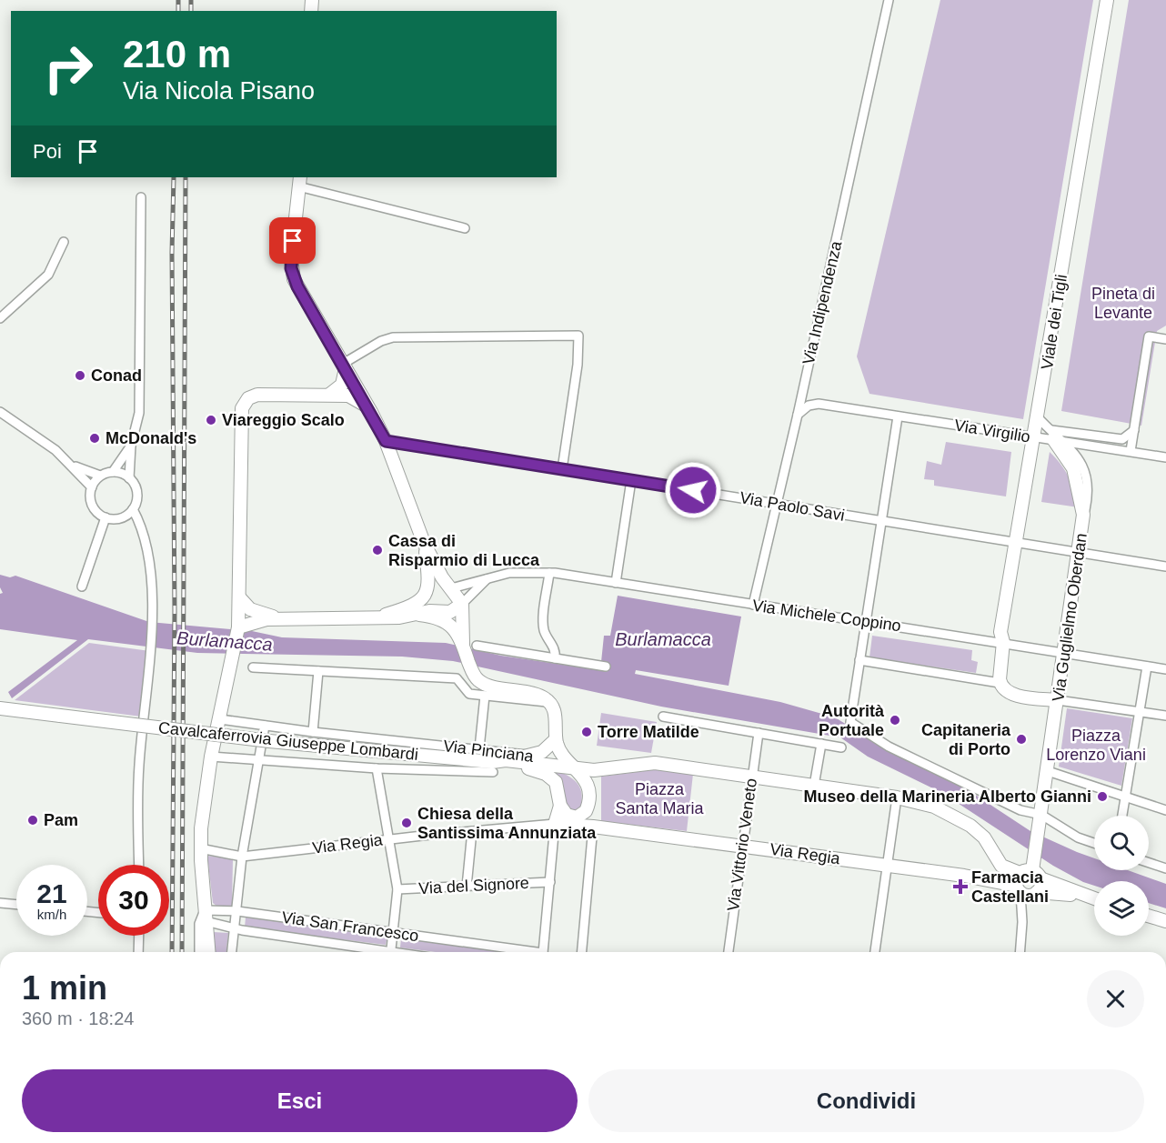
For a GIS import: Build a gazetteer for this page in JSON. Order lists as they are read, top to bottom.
{
  "streets": {
    "street": [
      "Via Indipendenza",
      "Viale dei Tigli",
      "Via Virgilio",
      "Via Paolo Savi",
      "Via Michele Coppino",
      "Via Guglielmo Oberdan",
      "Cavalcaferrovia Giuseppe Lombardi",
      "Via Pinciana",
      "Via Regia",
      "Via Vittorio Veneto",
      "Via del Signore",
      "Via San Francesco"
    ]
  },
  "crossings": [
    ["Via Indipendenza", "Via Paolo Savi"],
    ["Via Indipendenza", "Via Michele Coppino"],
    ["Viale dei Tigli", "Via Virgilio"],
    ["Viale dei Tigli", "Via Paolo Savi"],
    ["Viale dei Tigli", "Via Michele Coppino"],
    ["Via Virgilio", "Via Guglielmo Oberdan"],
    ["Via Paolo Savi", "Via Guglielmo Oberdan"],
    ["Via Michele Coppino", "Via Guglielmo Oberdan"],
    ["Via Guglielmo Oberdan", "Cavalcaferrovia Giuseppe Lombardi"],
    ["Via Guglielmo Oberdan", "Via Regia"],
    ["Cavalcaferrovia Giuseppe Lombardi", "Via Pinciana"],
    ["Cavalcaferrovia Giuseppe Lombardi", "Via Regia"],
    ["Cavalcaferrovia Giuseppe Lombardi", "Via Vittorio Veneto"],
    ["Via Regia", "Via Vittorio Veneto"]
  ],
  "water": ["Burlamacca"],
  "parks": ["Pineta di Levante", "Piazza Lorenzo Viani", "Piazza Santa Maria"],
  "places": {
    "other": [
      "Conad",
      "Viareggio Scalo",
      "McDonald's",
      "Cassa di Risparmio di Lucca",
      "Autorità Portuale",
      "Torre Matilde",
      "Capitaneria di Porto",
      "Museo della Marineria Alberto Gianni",
      "Pam",
      "Chiesa della Santissima Annunziata"
    ],
    "health": ["Farmacia Castellani"]
  },
  "page": {
    "turn": ["210 m", "Via Nicola Pisano"],
    "then": "Poi",
    "speed": "21 km/h",
    "limit": "30",
    "heading": ["1 min", "360 m · 18:24"],
    "buttons": ["Esci", "Condividi"]
  }
}
